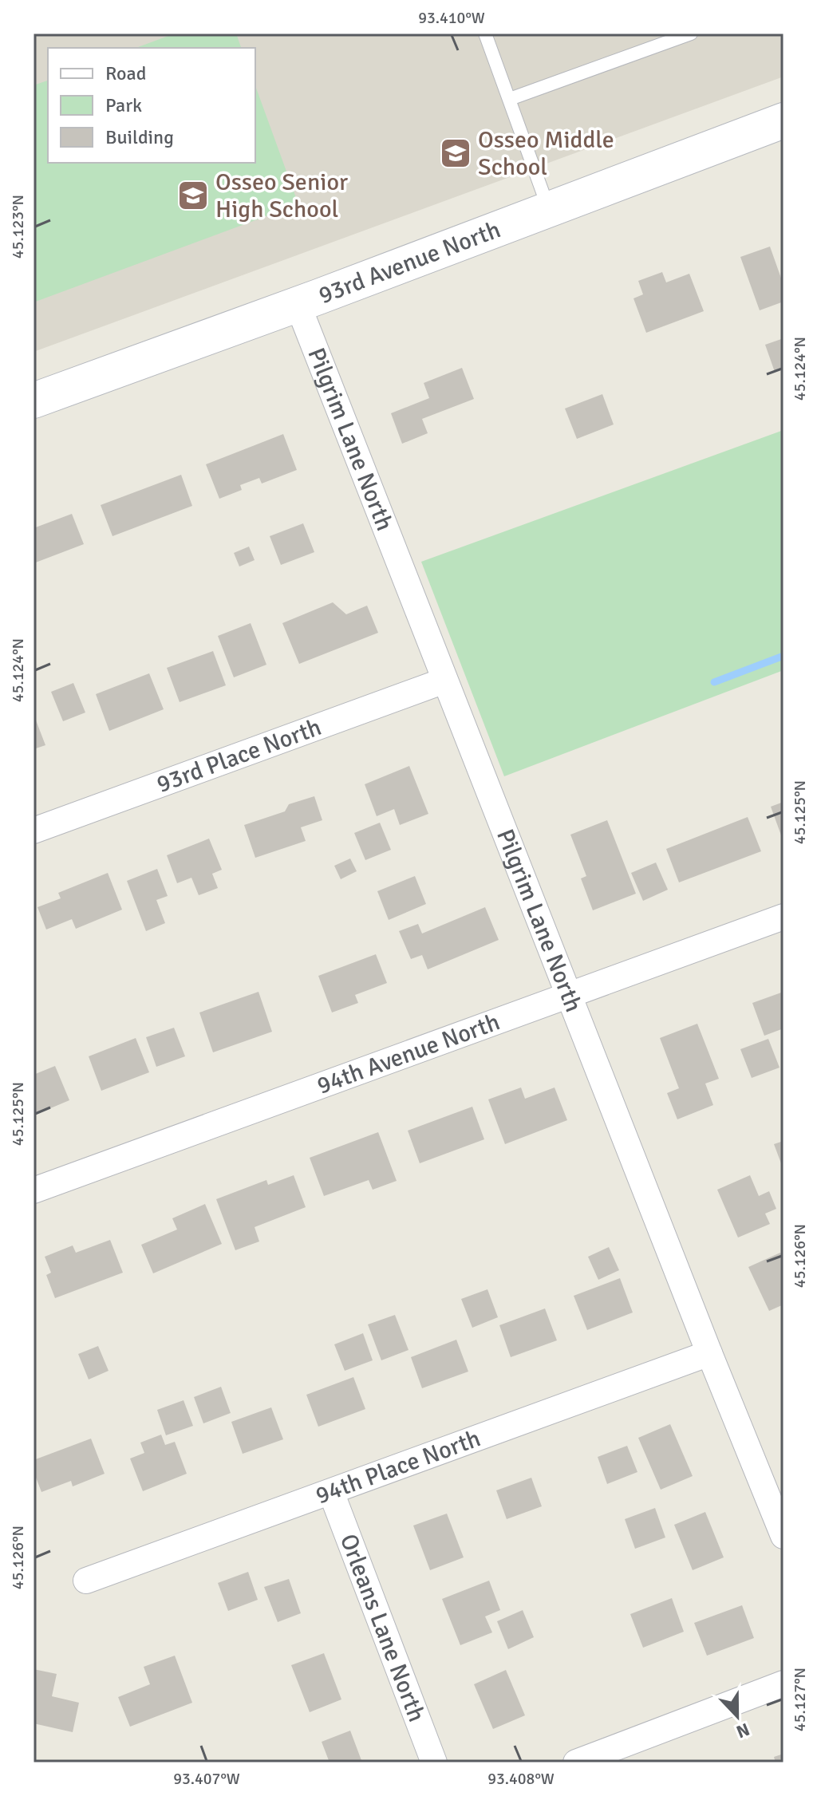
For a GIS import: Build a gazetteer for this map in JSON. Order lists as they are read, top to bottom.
{
  "streets": {
    "street": [
      "93rd Avenue North",
      "Pilgrim Lane North",
      "93rd Place North",
      "94th Avenue North",
      "94th Place North",
      "Orleans Lane North"
    ]
  },
  "crossings": [
    ["93rd Avenue North", "Pilgrim Lane North"],
    ["Pilgrim Lane North", "93rd Place North"],
    ["Pilgrim Lane North", "94th Avenue North"],
    ["Pilgrim Lane North", "94th Place North"],
    ["94th Place North", "Orleans Lane North"]
  ],
  "places": {
    "school or university": ["Osseo Middle School", "Osseo Senior High School"]
  },
  "legend": ["Road", "Park", "Building"],
  "north": "bottom",
  "coordinates": [
    "93.410°W",
    "45.123°N",
    "45.124°N",
    "45.125°N",
    "45.126°N",
    "45.127°N",
    "93.407°W",
    "93.408°W"
  ]
}
